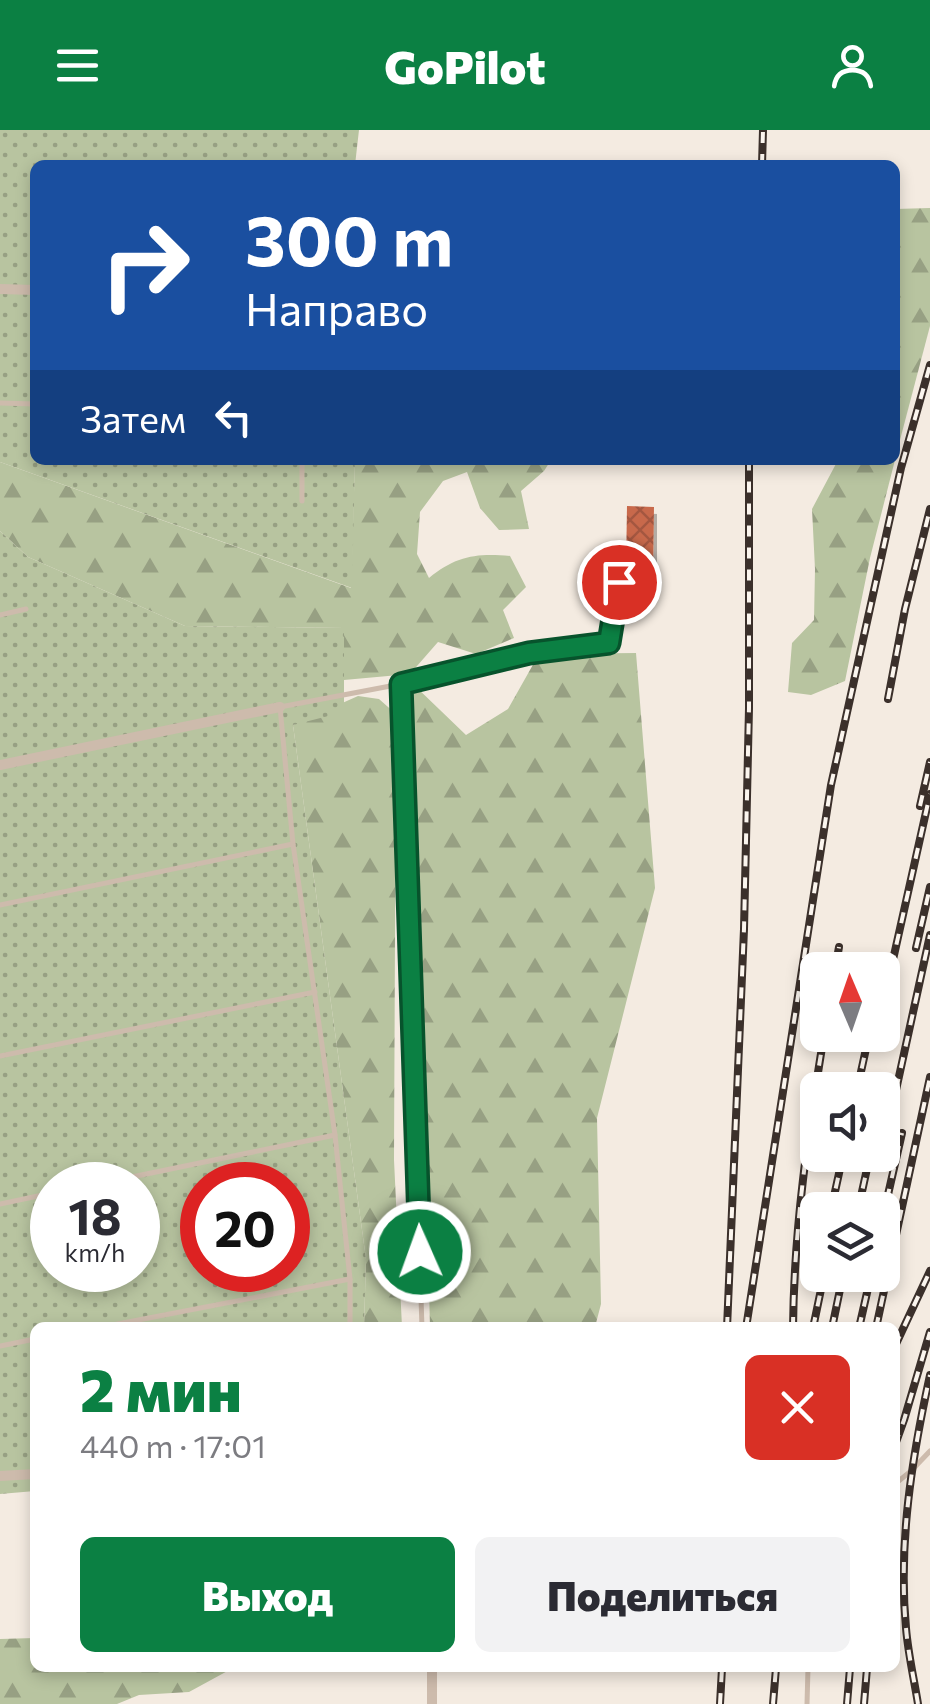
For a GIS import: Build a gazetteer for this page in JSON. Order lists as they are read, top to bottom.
{
  "north": "top",
  "page": {
    "header": "GoPilot",
    "turn": ["300 m", "Направо"],
    "then": "Затем",
    "speed": "18 km/h",
    "limit": "20",
    "heading": ["2 мин", "440 m · 17:01"],
    "buttons": ["Выход", "Поделиться"]
  }
}
